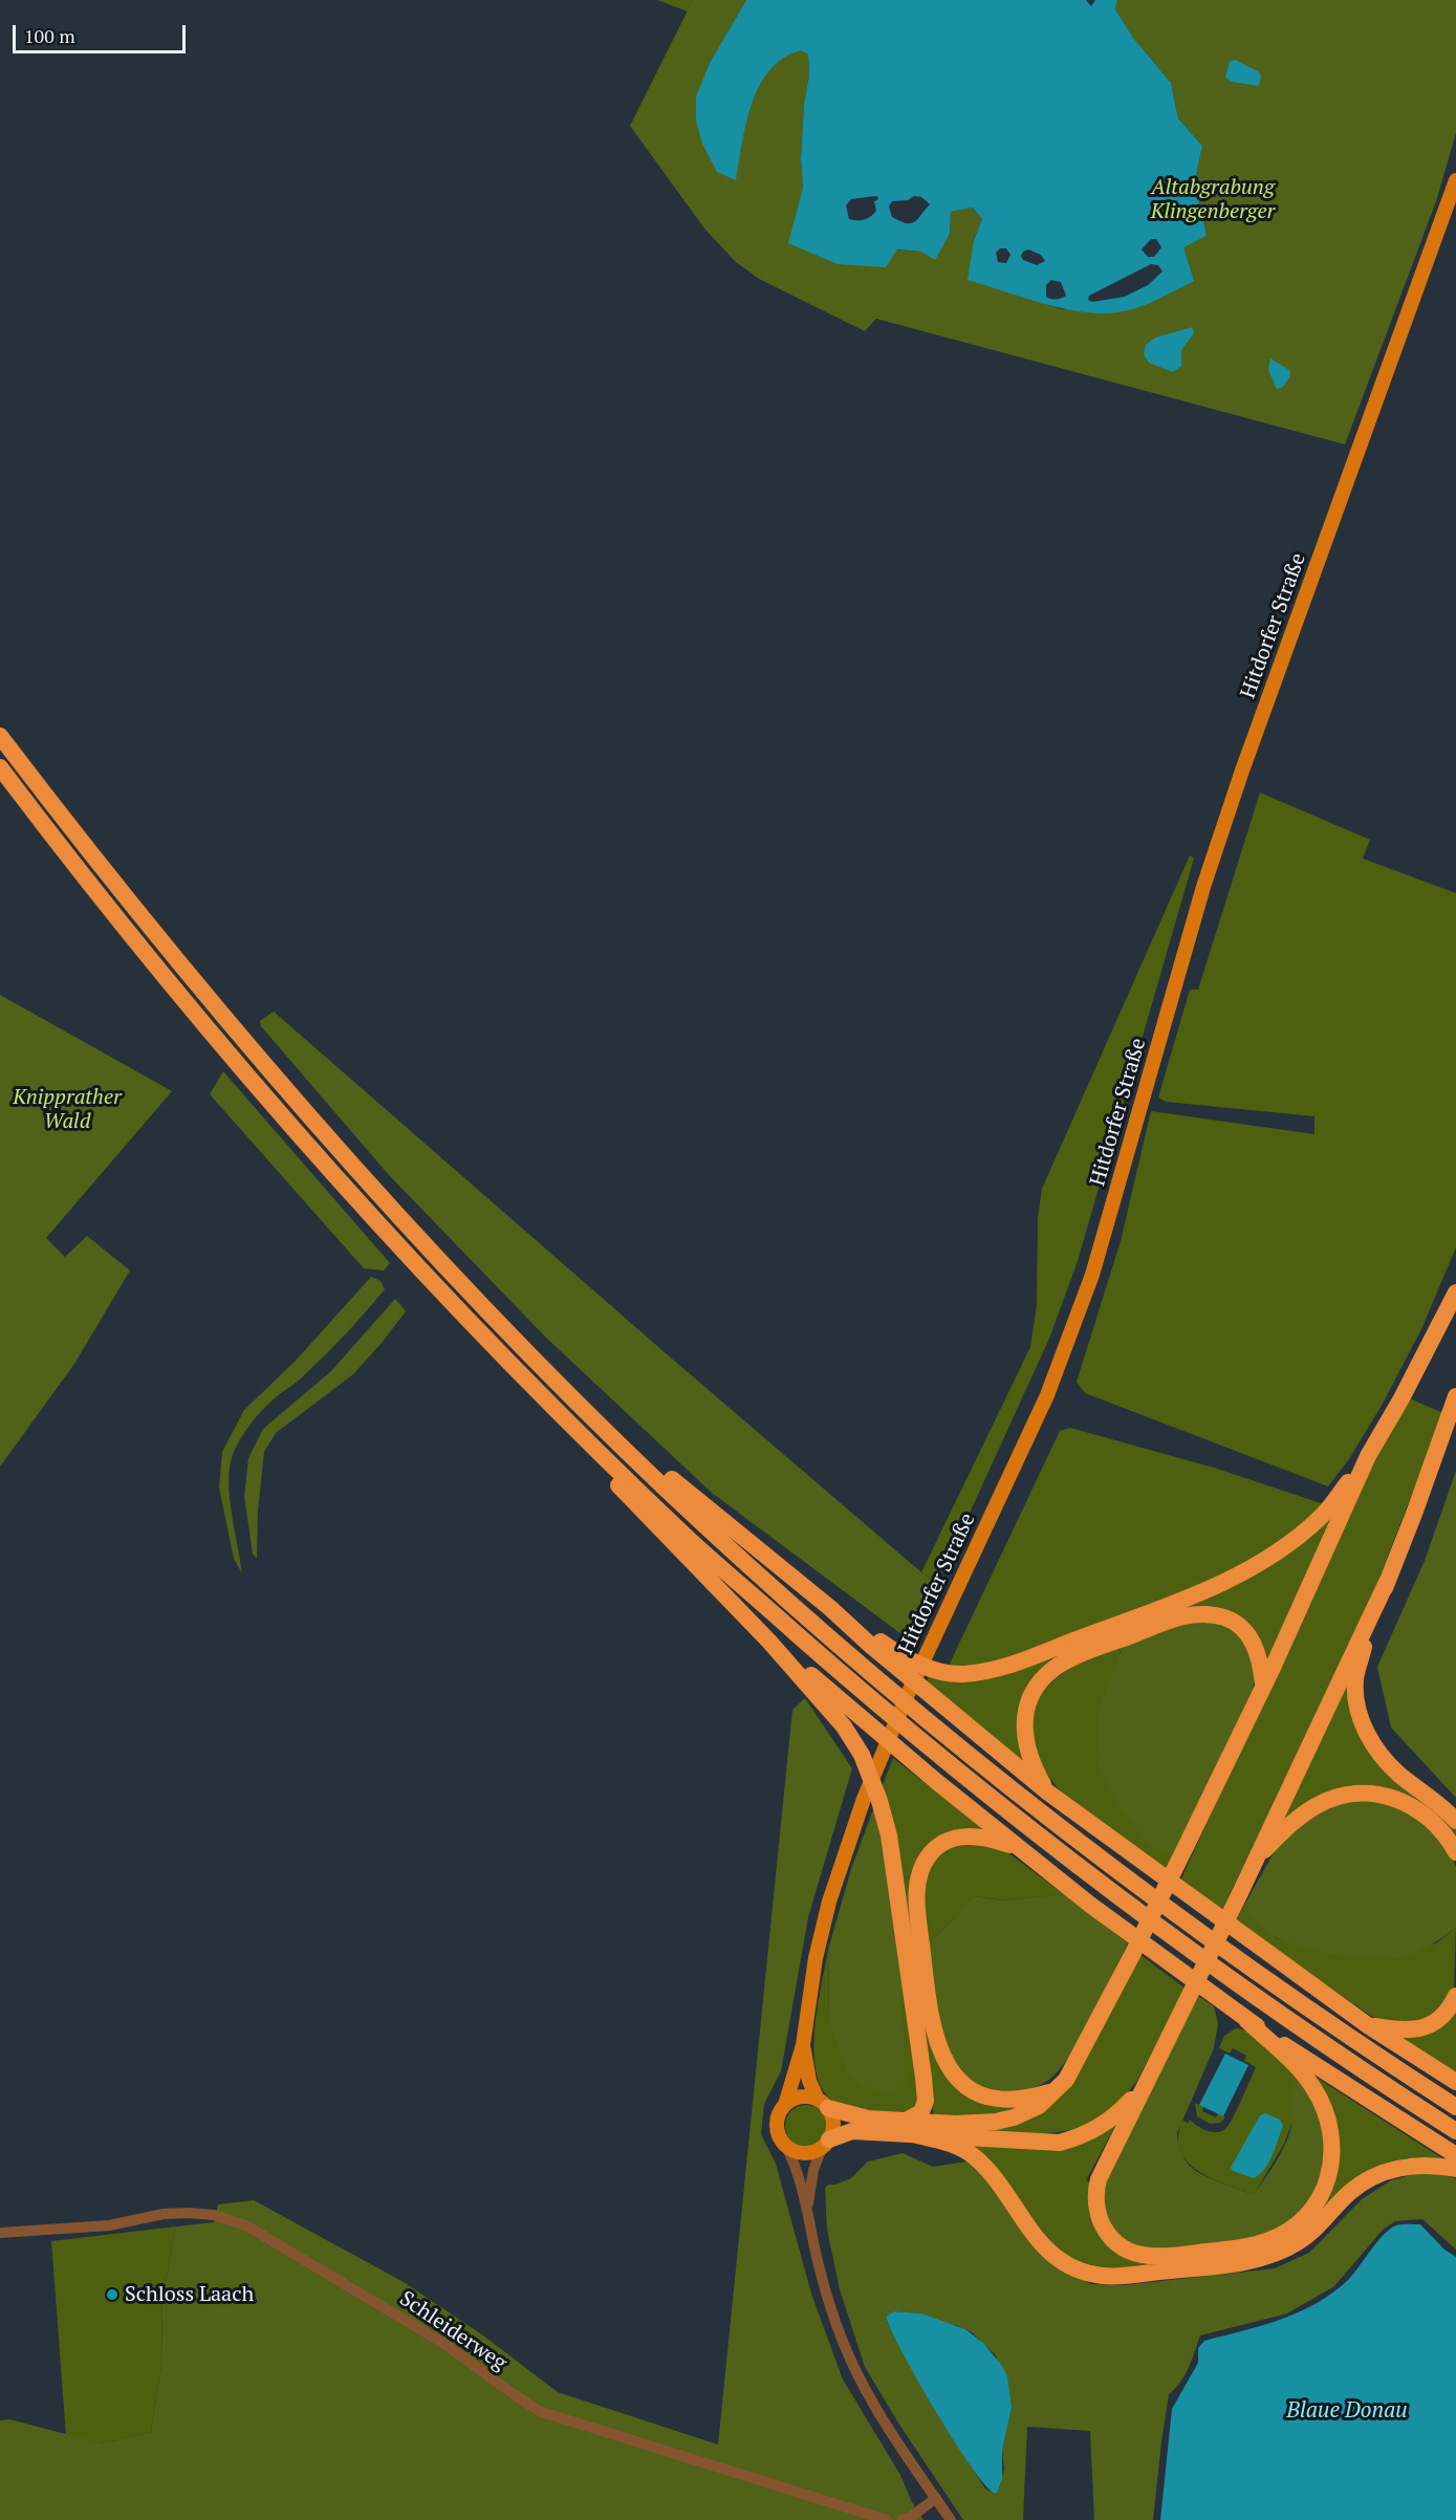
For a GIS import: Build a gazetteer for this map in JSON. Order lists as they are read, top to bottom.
{
  "streets": {
    "main road": ["Hitdorfer Straße"],
    "street": ["Schleiderweg"]
  },
  "water": ["Blaue Donau"],
  "parks": ["Altabgrabung Klingenberger", "Knipprather Wald"],
  "places": ["Schloss Laach"],
  "scale_bar": "100 m"
}
